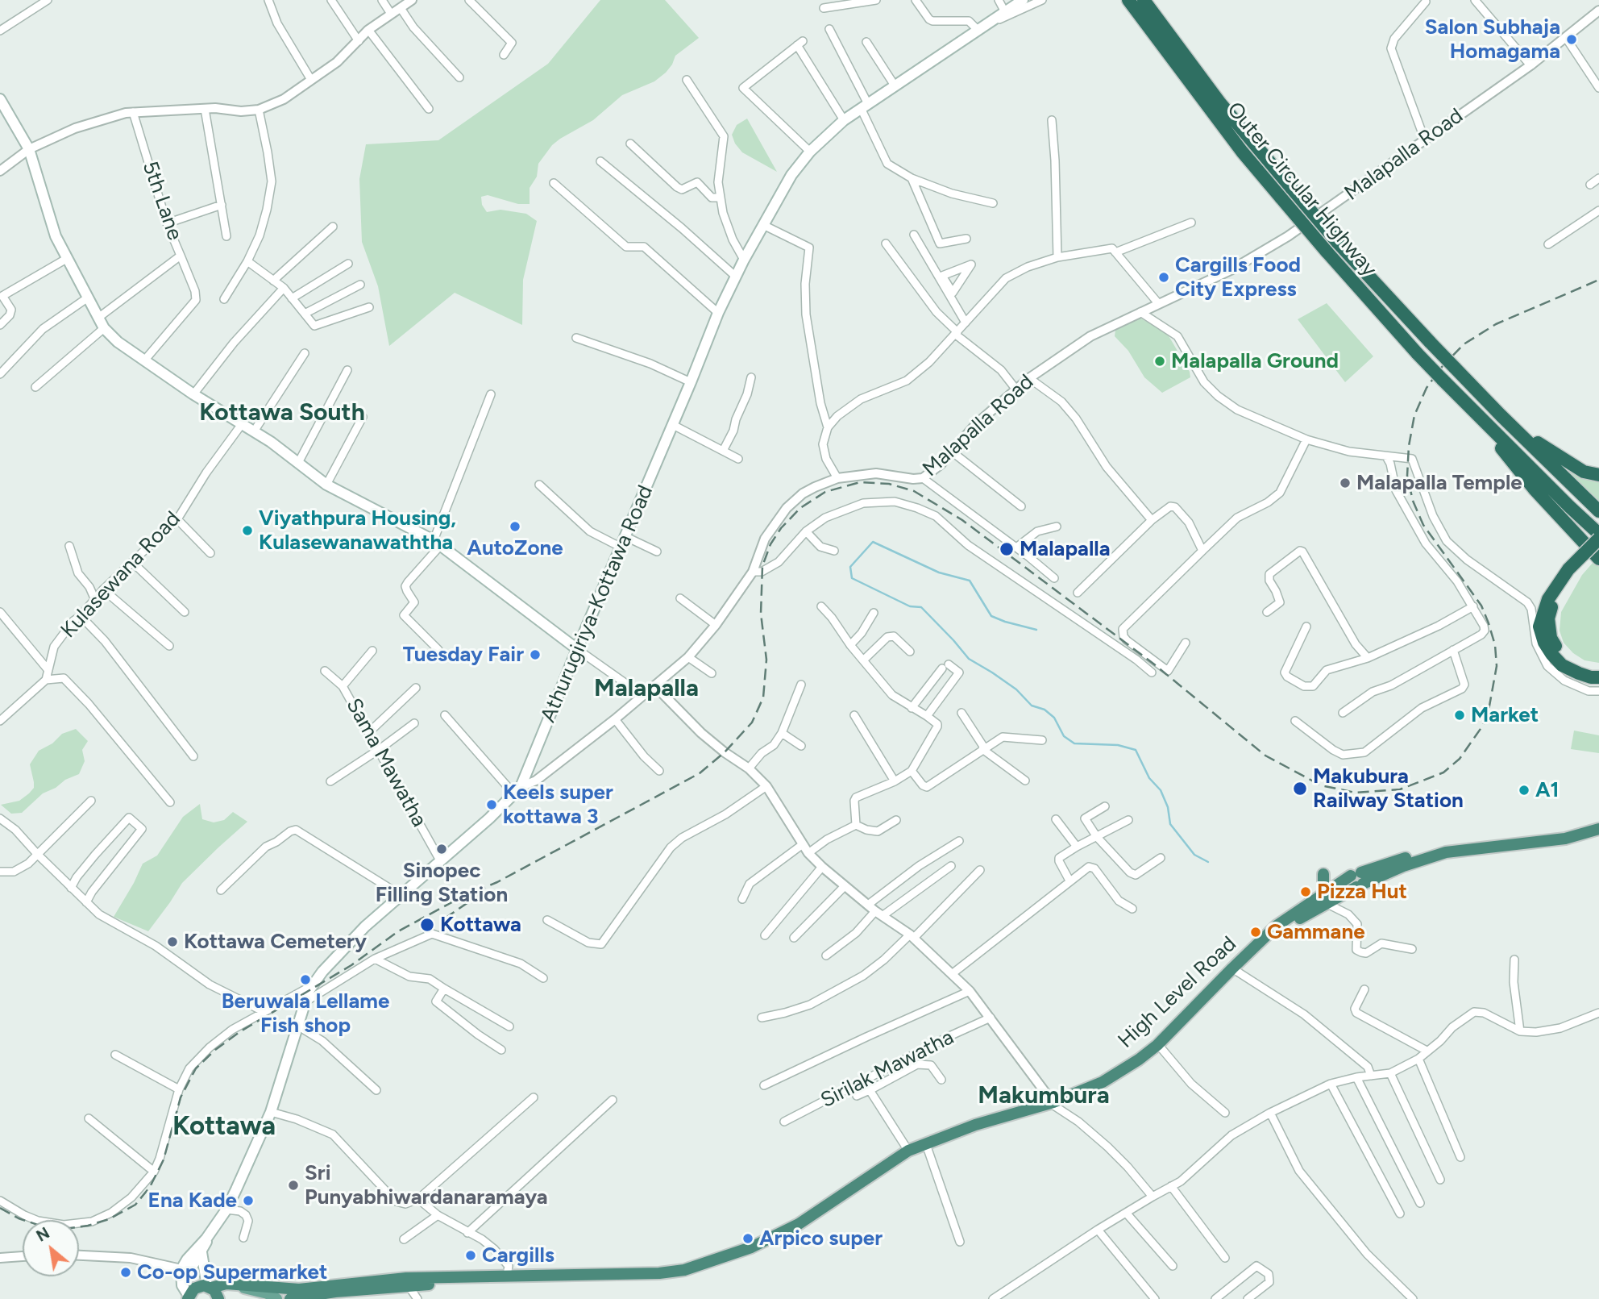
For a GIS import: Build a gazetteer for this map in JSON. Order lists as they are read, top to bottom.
{
  "streets": {
    "highway": ["Outer Circular Highway", "High Level Road"],
    "main road": ["Athurugiriya-Kottawa Road"],
    "street": [
      "Malapalla Road",
      "5th Lane",
      "Kulasewana Road",
      "Sama Mawatha",
      "Sirilak Mawatha"
    ]
  },
  "crossings": [
    ["Malapalla Road", "Athurugiriya-Kottawa Road"],
    ["Athurugiriya-Kottawa Road", "Sama Mawatha"]
  ],
  "districts": [
    "Kottawa South",
    "Malapalla",
    "Makumbura",
    "Kottawa"
  ],
  "places": [
    "Salon Subhaja Homagama",
    "Cargills Food City Express",
    "Malapalla Ground",
    "Malapalla Temple",
    "AutoZone",
    "Viyathpura Housing, Kulasewanawaththa",
    "Malapalla",
    "Tuesday Fair",
    "Market",
    "Makubura Railway Station",
    "A1",
    "Keels super kottawa 3",
    "Sinopec Filling Station",
    "Pizza Hut",
    "Kottawa",
    "Gammane",
    "Kottawa Cemetery",
    "Beruwala Lellame Fish shop",
    "Sri Punyabhiwardanaramaya",
    "Ena Kade",
    "Arpico super",
    "Cargills",
    "Co-op Supermarket"
  ],
  "north": "top left"
}
